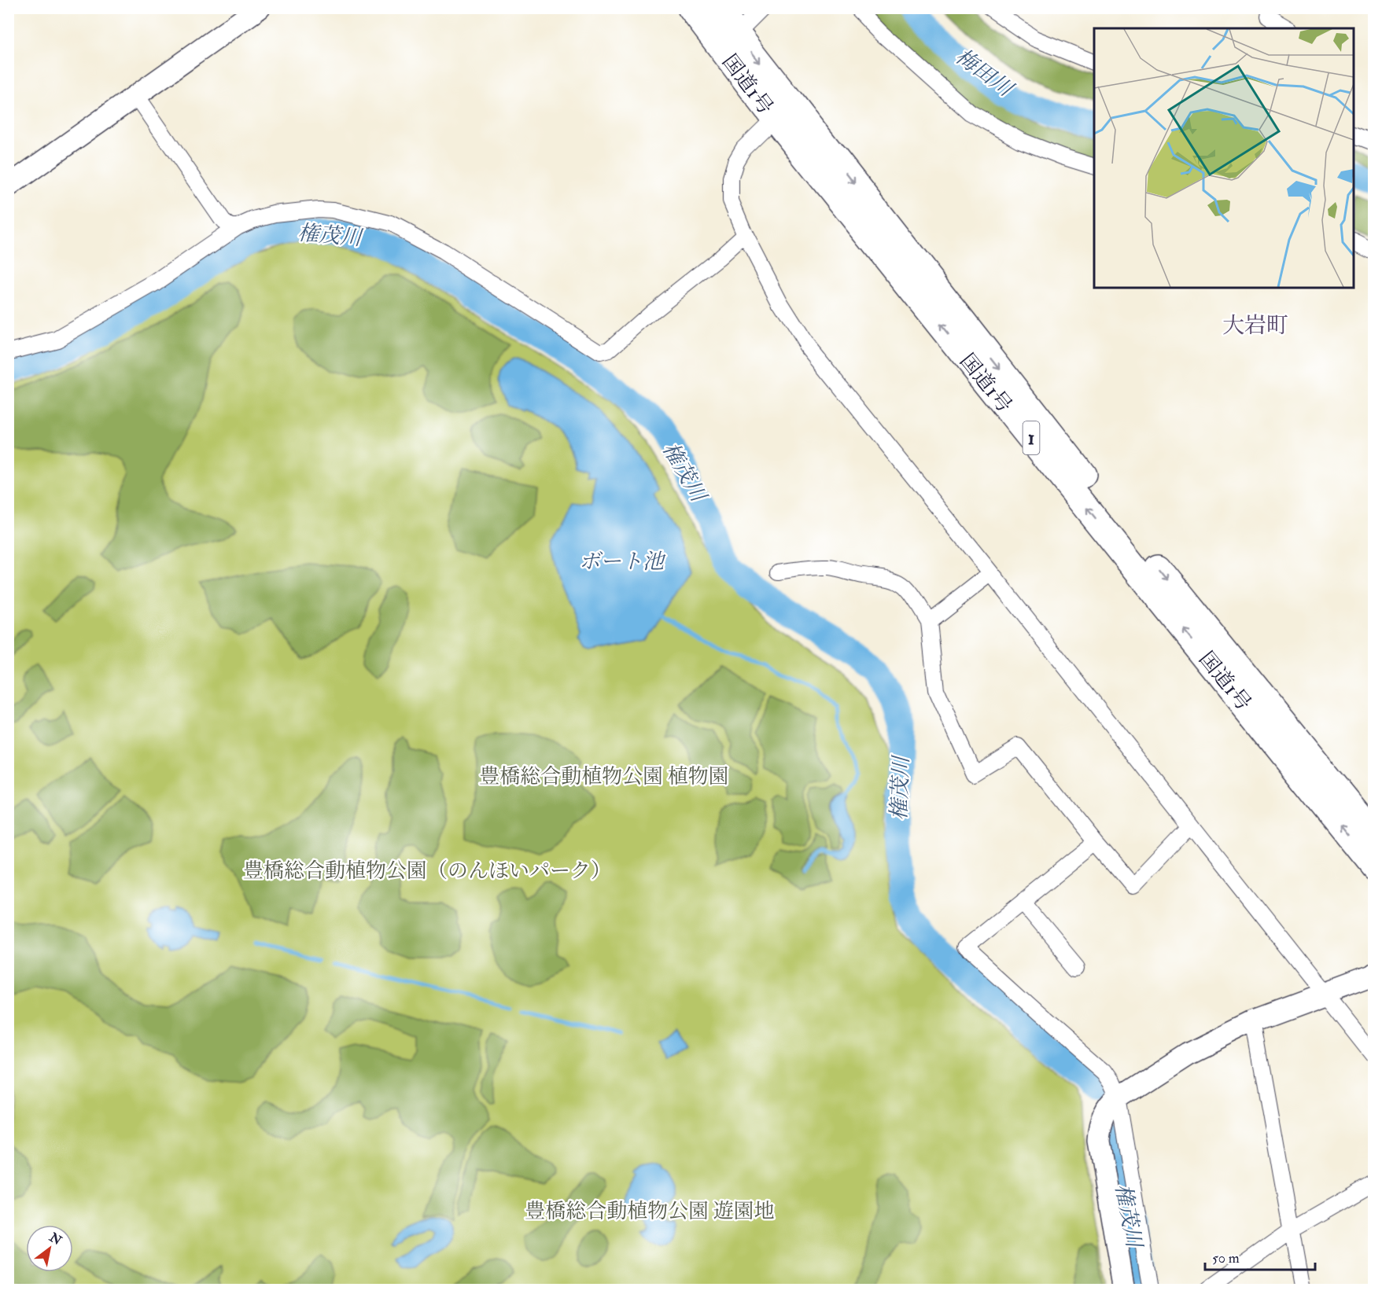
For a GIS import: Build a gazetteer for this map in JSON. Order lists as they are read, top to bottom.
{
  "streets": {
    "highway": ["国道1号", "1"]
  },
  "districts": ["大岩町"],
  "water": ["梅田川", "権茂川", "ボート池"],
  "parks": ["豊橋総合動植物公園 植物園", "豊橋総合動植物公園（のんほいパーク）", "豊橋総合動植物公園 遊園地"],
  "scale_bar": "50 m",
  "north": "top right"
}
